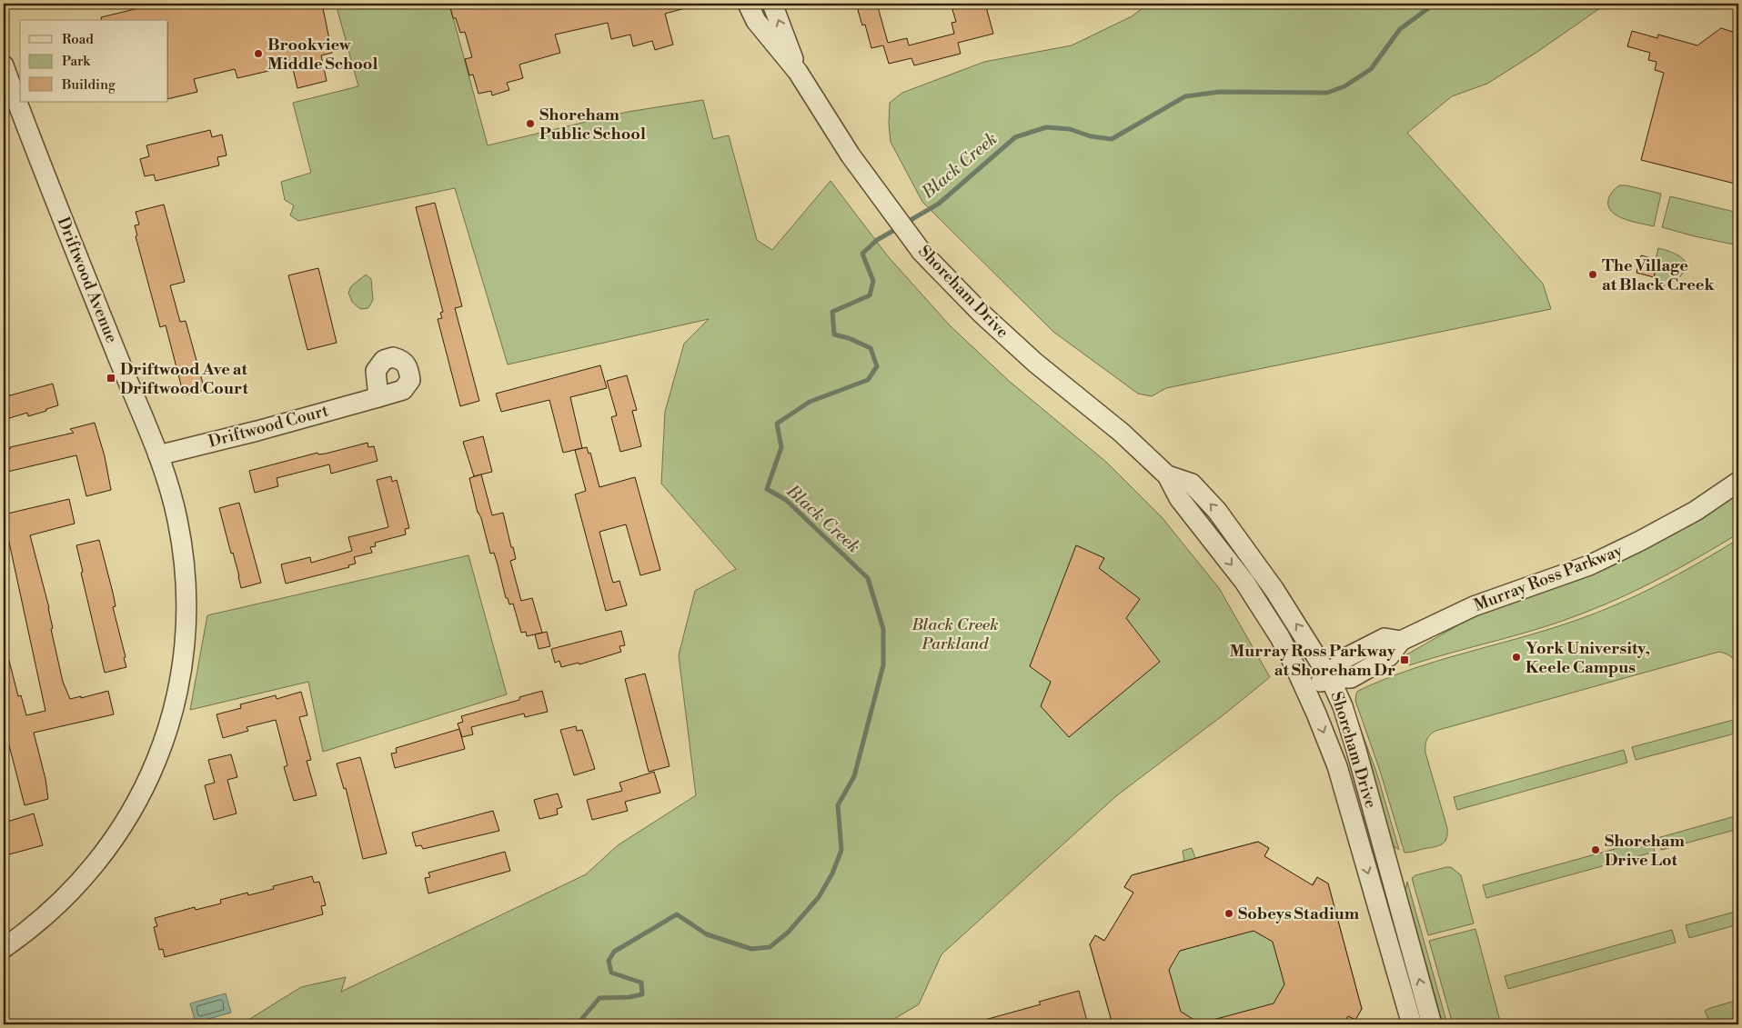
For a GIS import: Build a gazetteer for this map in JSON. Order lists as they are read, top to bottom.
{
  "streets": {
    "street": [
      "Driftwood Avenue",
      "Shoreham Drive",
      "Driftwood Court",
      "Murray Ross Parkway"
    ]
  },
  "crossings": [
    ["Driftwood Avenue", "Driftwood Court"],
    ["Shoreham Drive", "Murray Ross Parkway"]
  ],
  "water": ["Black Creek"],
  "parks": ["Black Creek Parkland"],
  "places": {
    "other": [
      "Brookview Middle School",
      "Shoreham Public School",
      "The Village at Black Creek",
      "York University, Keele Campus",
      "Shoreham Drive Lot",
      "Sobeys Stadium"
    ],
    "transit": ["Driftwood Ave at Driftwood Court", "Murray Ross Parkway at Shoreham Dr"]
  },
  "legend": ["Road", "Park", "Building"]
}
